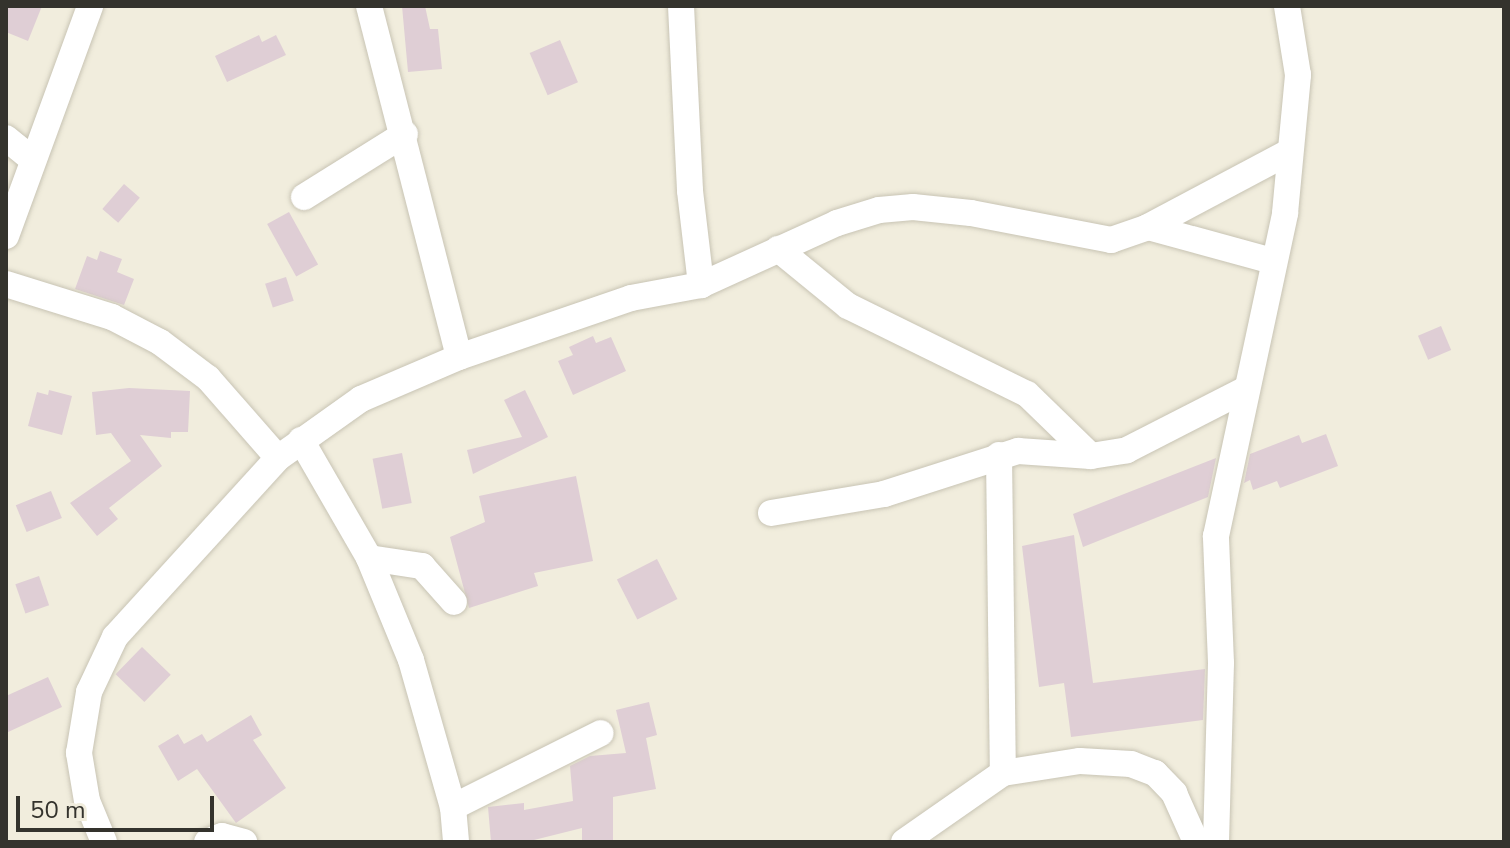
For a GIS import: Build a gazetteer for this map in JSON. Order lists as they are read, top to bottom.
{
  "scale_bar": "50 m"
}
